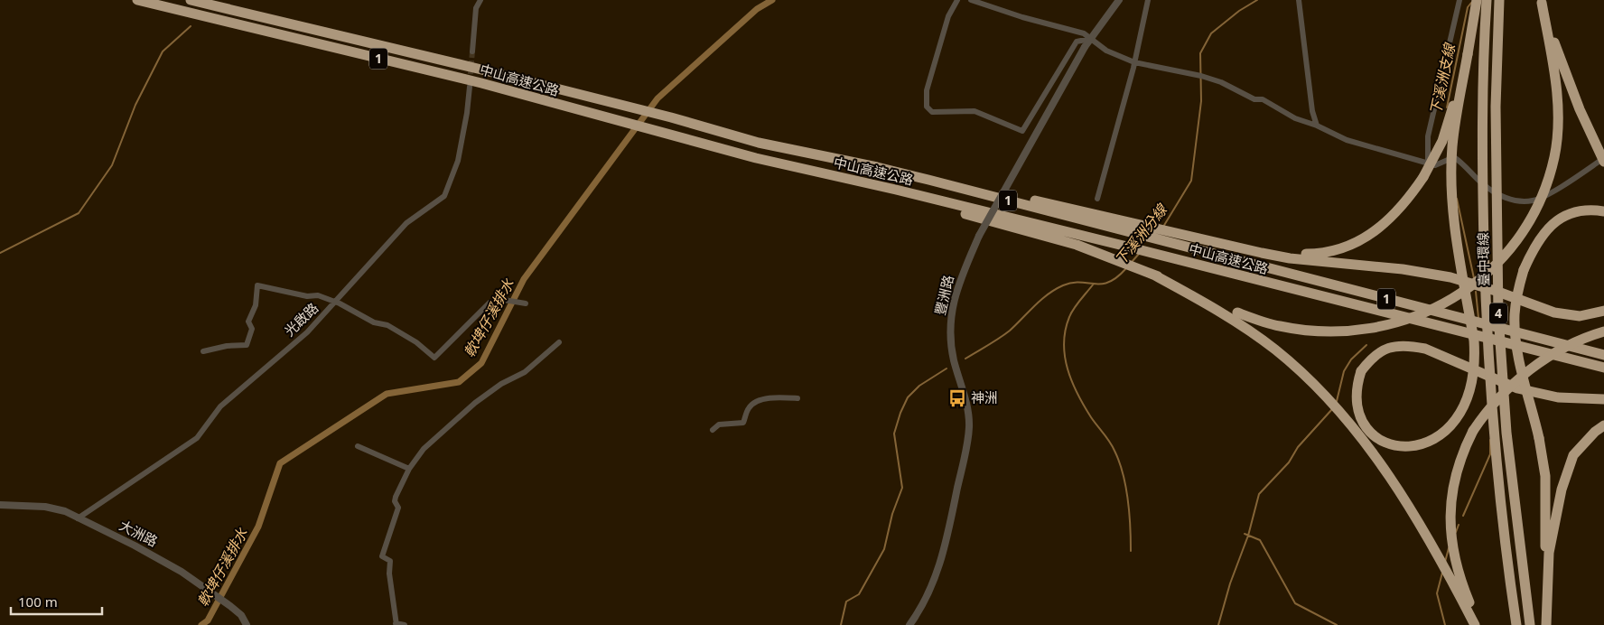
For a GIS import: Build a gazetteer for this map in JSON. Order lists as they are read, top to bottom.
{
  "streets": {
    "highway": [
      "1",
      "中山高速公路",
      "臺中環線",
      "4"
    ],
    "street": ["豐洲路", "光啟路", "大洲路"]
  },
  "crossings": [
    ["光啟路", "大洲路"]
  ],
  "water": ["下溪洲支線", "下溪洲分線", "軟埤仔溪排水"],
  "places": {
    "bus stop": ["神洲"]
  },
  "scale_bar": "100 m"
}
